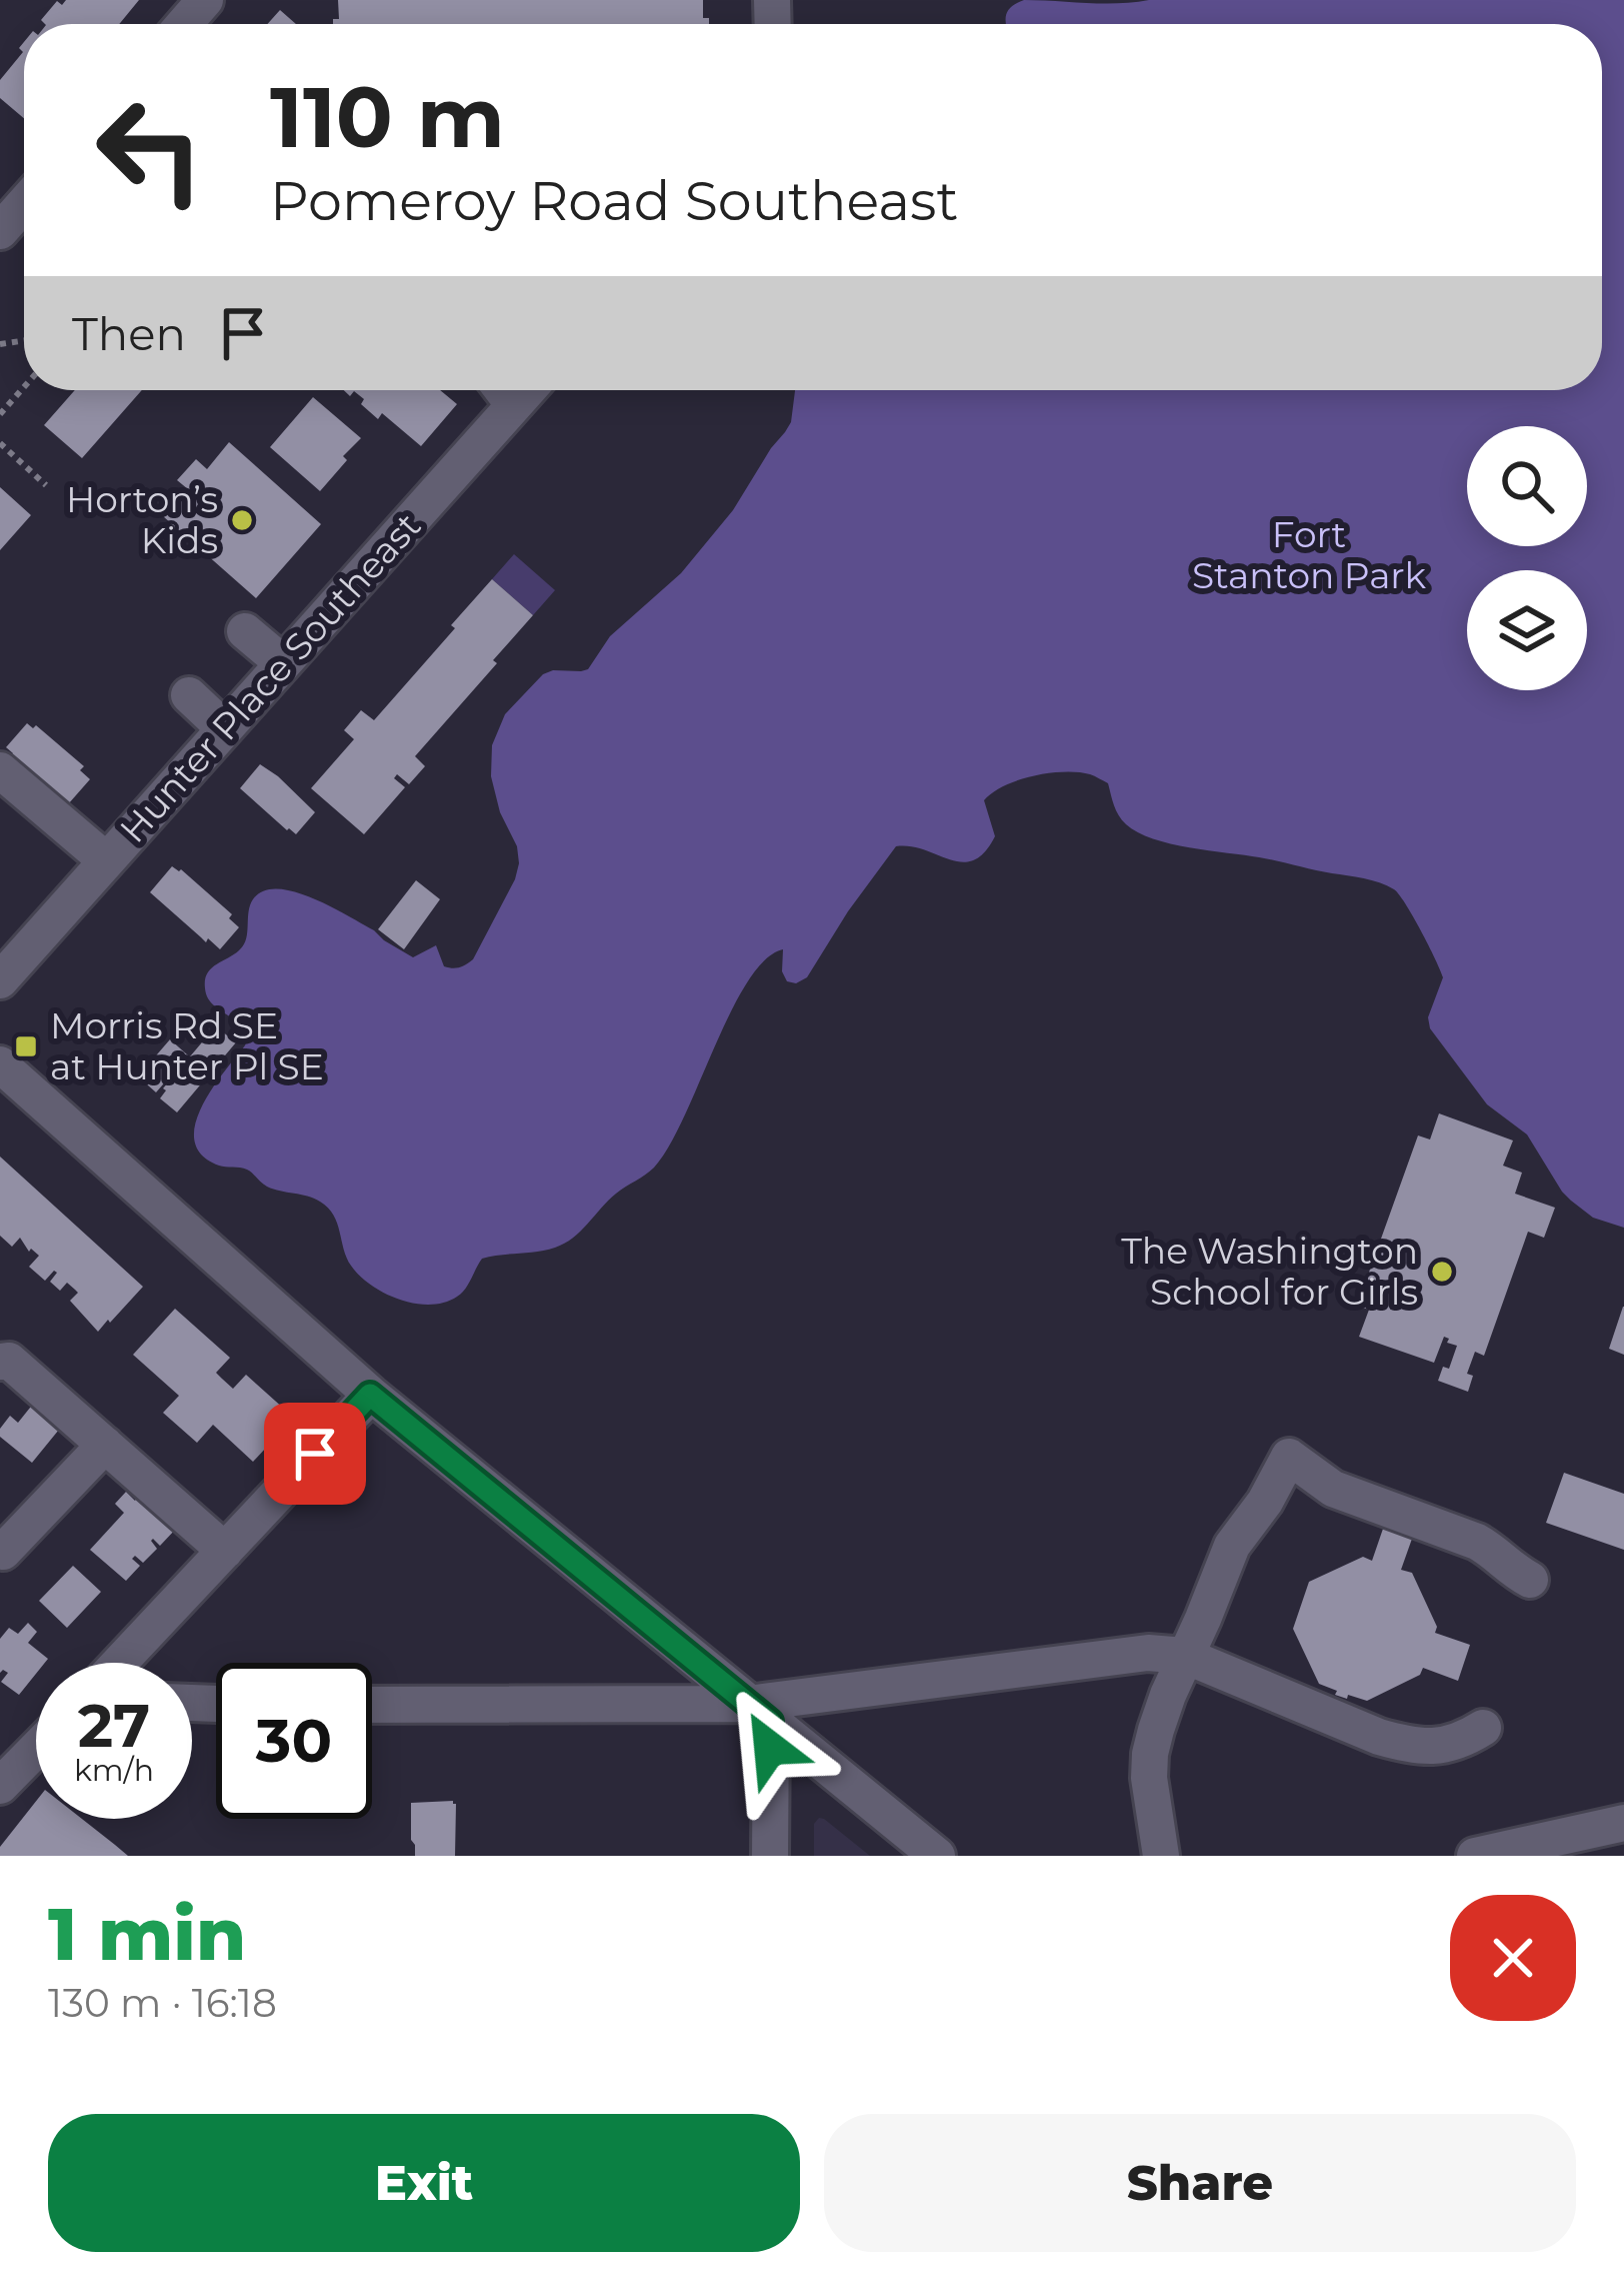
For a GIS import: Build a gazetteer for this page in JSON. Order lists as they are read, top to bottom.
{
  "streets": {
    "street": ["Hunter Place Southeast"]
  },
  "parks": ["Fort Stanton Park"],
  "places": {
    "other": ["Horton’s Kids", "The Washington School for Girls"],
    "transit": ["Morris Rd SE at Hunter Pl SE"]
  },
  "page": {
    "turn": ["110 m", "Pomeroy Road Southeast"],
    "then": "Then",
    "speed": "27 km/h",
    "limit": "30",
    "heading": ["1 min", "130 m · 16:18"],
    "buttons": ["Exit", "Share"]
  }
}
